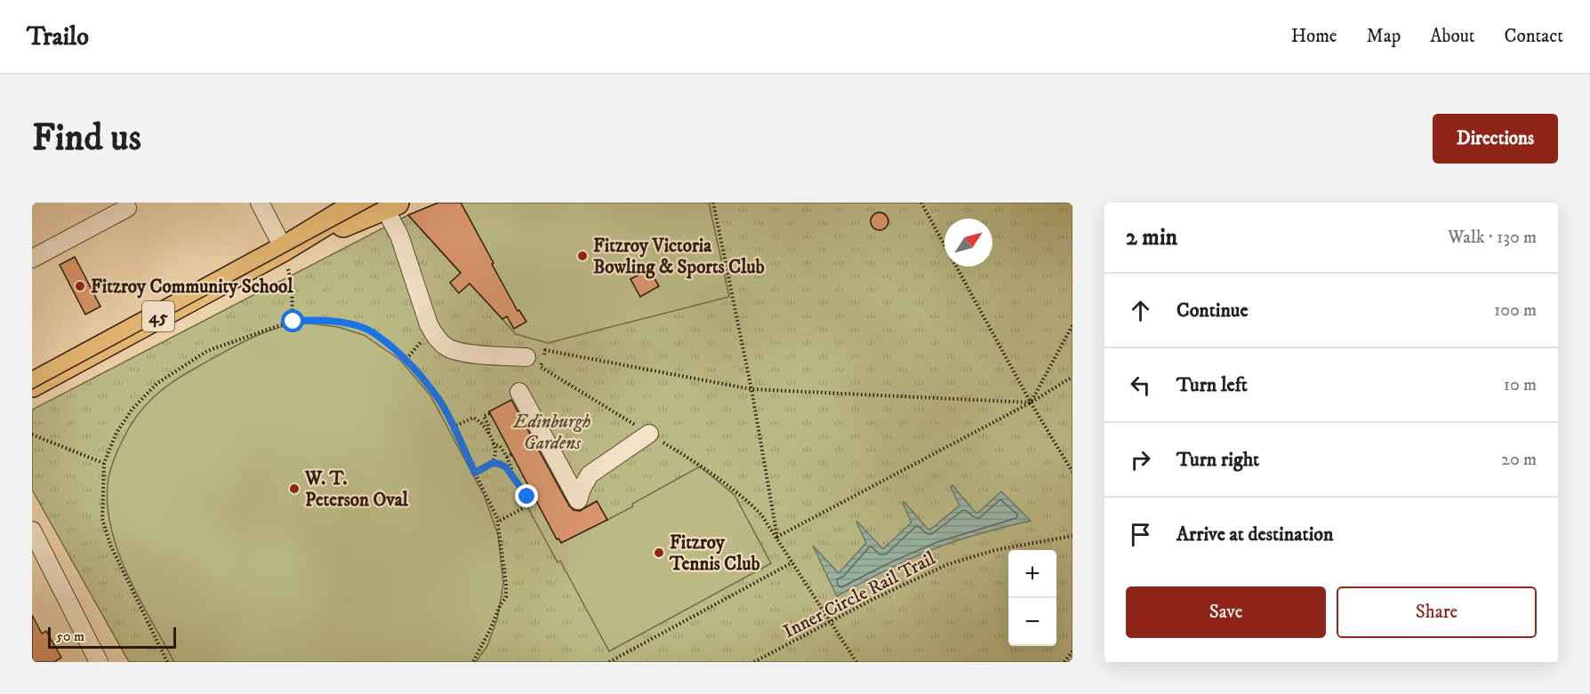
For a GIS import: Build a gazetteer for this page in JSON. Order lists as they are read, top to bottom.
{
  "streets": {
    "highway": ["45"],
    "path": ["Inner Circle Rail Trail"]
  },
  "parks": ["Edinburgh Gardens"],
  "places": [
    "Fitzroy Victoria Bowling & Sports Club",
    "Fitzroy Community School",
    "W. T. Peterson Oval",
    "Fitzroy Tennis Club"
  ],
  "scale_bar": "50 m",
  "north": "top right",
  "page": {
    "header": "Trailo",
    "nav": [
      "Home",
      "Map",
      "About",
      "Contact"
    ],
    "buttons": [
      "Directions",
      ["Save", "Share"]
    ],
    "title": "Find us",
    "heading": ["2 min", "Walk · 130 m"],
    "list": [
      ["Continue", "100 m"],
      ["Turn left", "10 m"],
      ["Turn right", "20 m"],
      "Arrive at destination"
    ],
    "map_buttons": ["+", "−"],
    "scale": "50 m"
  }
}
